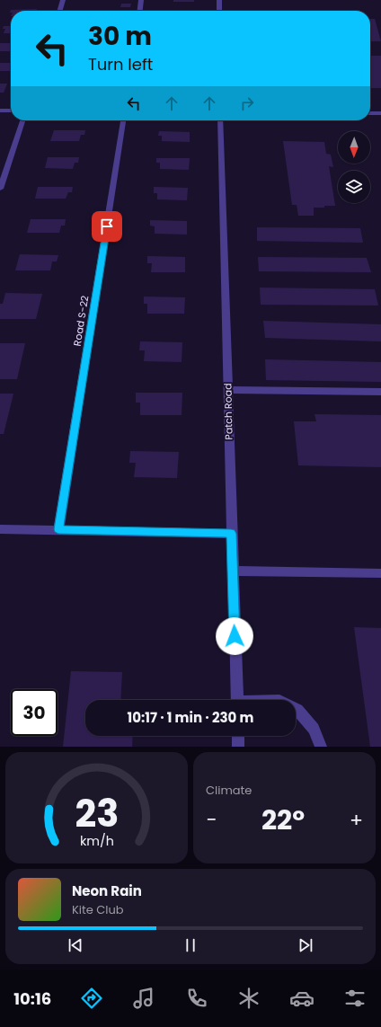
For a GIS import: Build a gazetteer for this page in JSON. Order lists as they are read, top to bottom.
{
  "streets": {
    "street": ["Road S-22", "Patch Road"]
  },
  "north": "bottom",
  "page": {
    "turn": ["30 m", "Turn left"],
    "limit": "30",
    "trip": "10:17 · 1 min · 230 m",
    "tile": "Climate",
    "heat": ["−", "22°", "+"],
    "song": ["Neon Rain", "Kite Club"],
    "tabs": "10:16",
    "gauge": ["23", "km/h"]
  }
}
